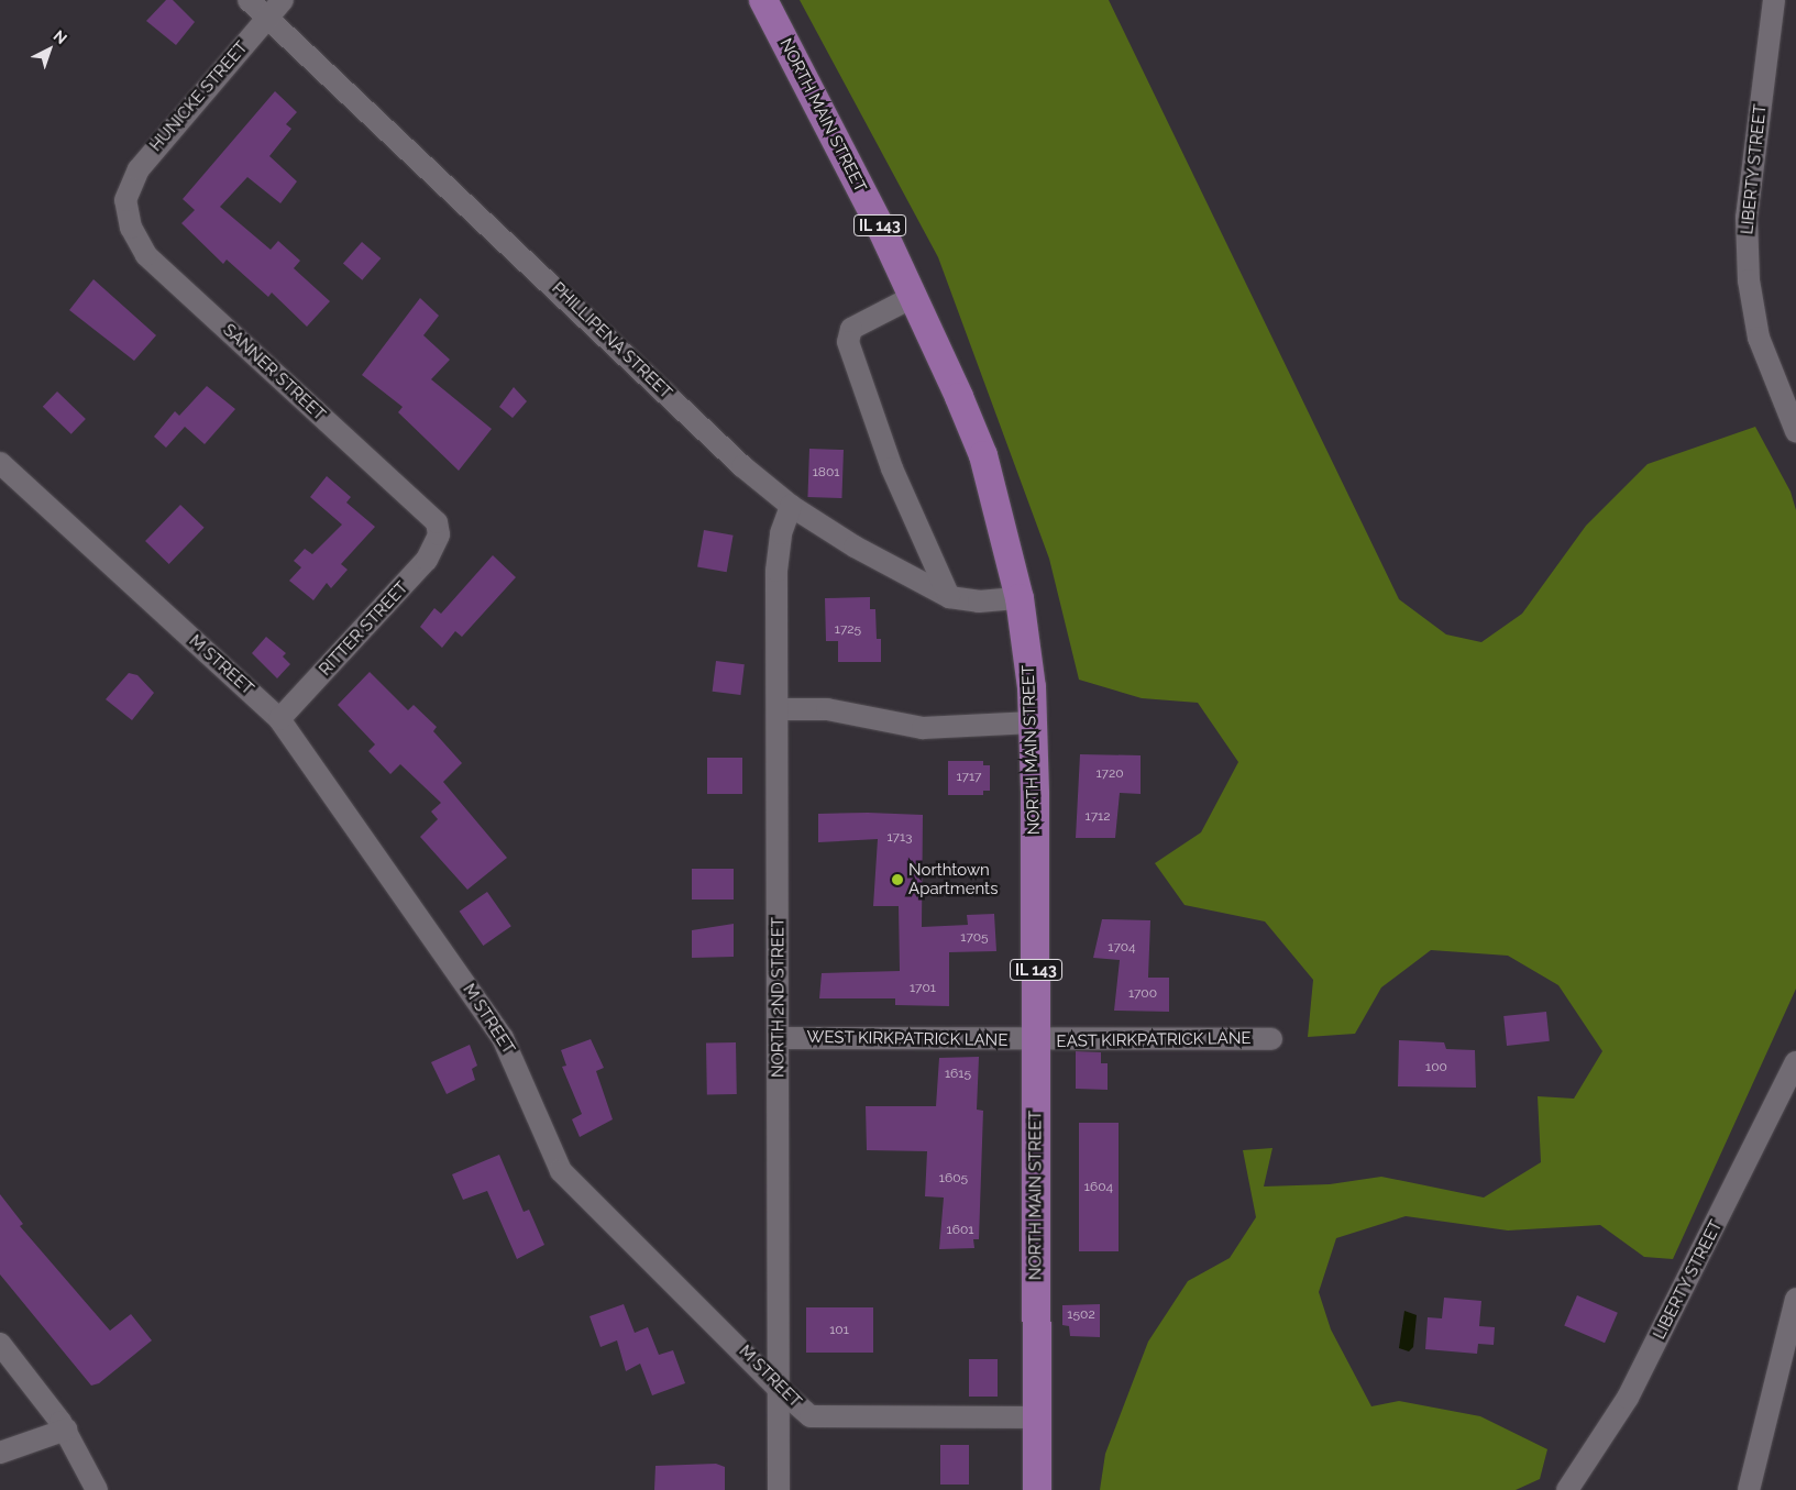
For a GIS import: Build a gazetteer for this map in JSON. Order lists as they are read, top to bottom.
{
  "streets": {
    "main road": ["NORTH MAIN STREET", "IL 143"],
    "street": [
      "HUNICKE STREET",
      "LIBERTY STREET",
      "PHILLIPENA STREET",
      "SANNER STREET",
      "RITTER STREET",
      "M STREET",
      "NORTH 2ND STREET",
      "WEST KIRKPATRICK LANE",
      "EAST KIRKPATRICK LANE"
    ]
  },
  "crossings": [
    ["HUNICKE STREET", "PHILLIPENA STREET"],
    ["HUNICKE STREET", "SANNER STREET"],
    ["NORTH MAIN STREET", "PHILLIPENA STREET"],
    ["NORTH MAIN STREET", "M STREET"],
    ["NORTH MAIN STREET", "WEST KIRKPATRICK LANE"],
    ["NORTH MAIN STREET", "EAST KIRKPATRICK LANE"],
    ["PHILLIPENA STREET", "NORTH 2ND STREET"],
    ["SANNER STREET", "RITTER STREET"],
    ["RITTER STREET", "M STREET"],
    ["M STREET", "NORTH 2ND STREET"],
    ["NORTH 2ND STREET", "WEST KIRKPATRICK LANE"],
    ["WEST KIRKPATRICK LANE", "EAST KIRKPATRICK LANE"]
  ],
  "places": ["Northtown Apartments"],
  "house_numbers": [
    "1801",
    "1725",
    "1720",
    "1717",
    "1712",
    "1713",
    "1705",
    "1704",
    "1701",
    "1700",
    "100",
    "1615",
    "1605",
    "1604",
    "1601",
    "1502",
    "101"
  ],
  "north": "top right"
}
